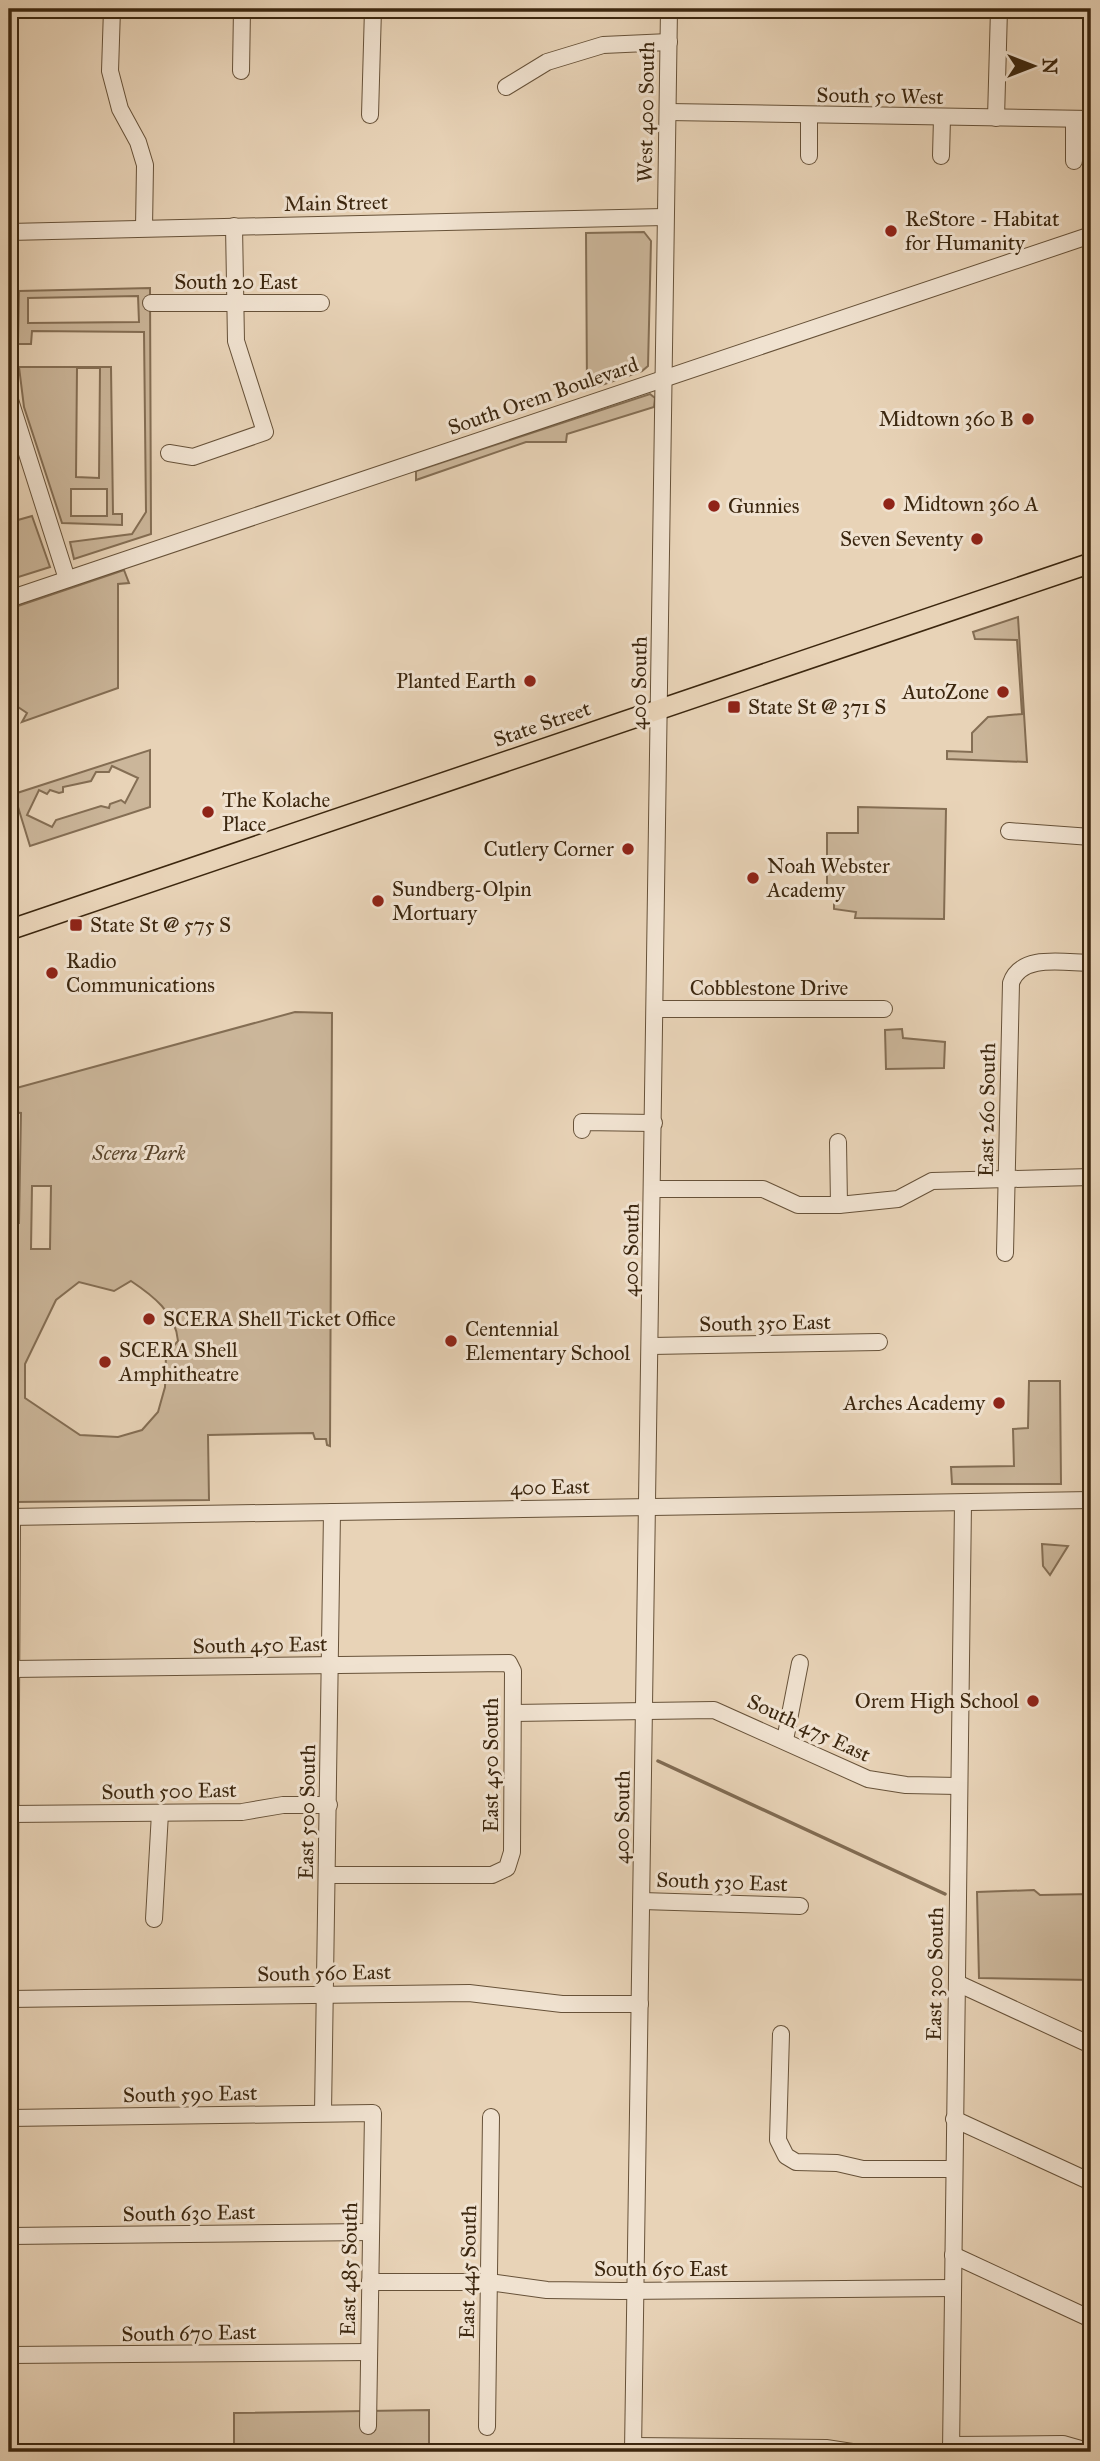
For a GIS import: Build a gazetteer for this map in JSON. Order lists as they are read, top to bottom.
{
  "streets": {
    "main road": ["State Street"],
    "street": [
      "South 50 West",
      "West 400 South",
      "Main Street",
      "South 20 East",
      "South Orem Boulevard",
      "400 South",
      "Cobblestone Drive",
      "East 260 South",
      "South 350 East",
      "400 East",
      "South 450 East",
      "South 475 East",
      "East 450 South",
      "South 500 East",
      "East 500 South",
      "South 530 East",
      "South 560 East",
      "East 300 South",
      "South 590 East",
      "South 630 East",
      "East 485 South",
      "South 650 East",
      "East 445 South",
      "South 670 East"
    ]
  },
  "crossings": [
    ["South 50 West", "West 400 South"],
    ["West 400 South", "Main Street"],
    ["West 400 South", "400 South"],
    ["Main Street", "400 South"],
    ["South Orem Boulevard", "400 South"],
    ["400 South", "State Street"],
    ["400 South", "Cobblestone Drive"],
    ["400 South", "South 350 East"],
    ["400 South", "400 East"],
    ["400 South", "South 475 East"],
    ["400 South", "South 530 East"],
    ["400 South", "South 560 East"],
    ["400 South", "South 650 East"],
    ["400 East", "East 500 South"],
    ["400 East", "East 300 South"],
    ["South 450 East", "East 450 South"],
    ["South 450 East", "East 500 South"],
    ["South 475 East", "East 450 South"],
    ["South 475 East", "East 300 South"],
    ["East 450 South", "East 500 South"],
    ["South 500 East", "East 500 South"],
    ["East 500 South", "South 560 East"],
    ["East 500 South", "South 590 East"],
    ["East 300 South", "South 650 East"],
    ["South 590 East", "East 485 South"],
    ["South 630 East", "East 485 South"],
    ["East 485 South", "South 650 East"],
    ["East 485 South", "South 670 East"],
    ["South 650 East", "East 445 South"]
  ],
  "parks": ["Scera Park"],
  "places": {
    "other": [
      "ReStore - Habitat for Humanity",
      "Midtown 360 B",
      "Midtown 360 A",
      "Gunnies",
      "Seven Seventy",
      "Planted Earth",
      "AutoZone",
      "The Kolache Place",
      "Cutlery Corner",
      "Noah Webster Academy",
      "Sundberg-Olpin Mortuary",
      "Radio Communications",
      "SCERA Shell Ticket Office",
      "Centennial Elementary School",
      "SCERA Shell Amphitheatre",
      "Arches Academy",
      "Orem High School"
    ],
    "transit": ["State St @ 371 S", "State St @ 575 S"]
  },
  "north": "right"
}
